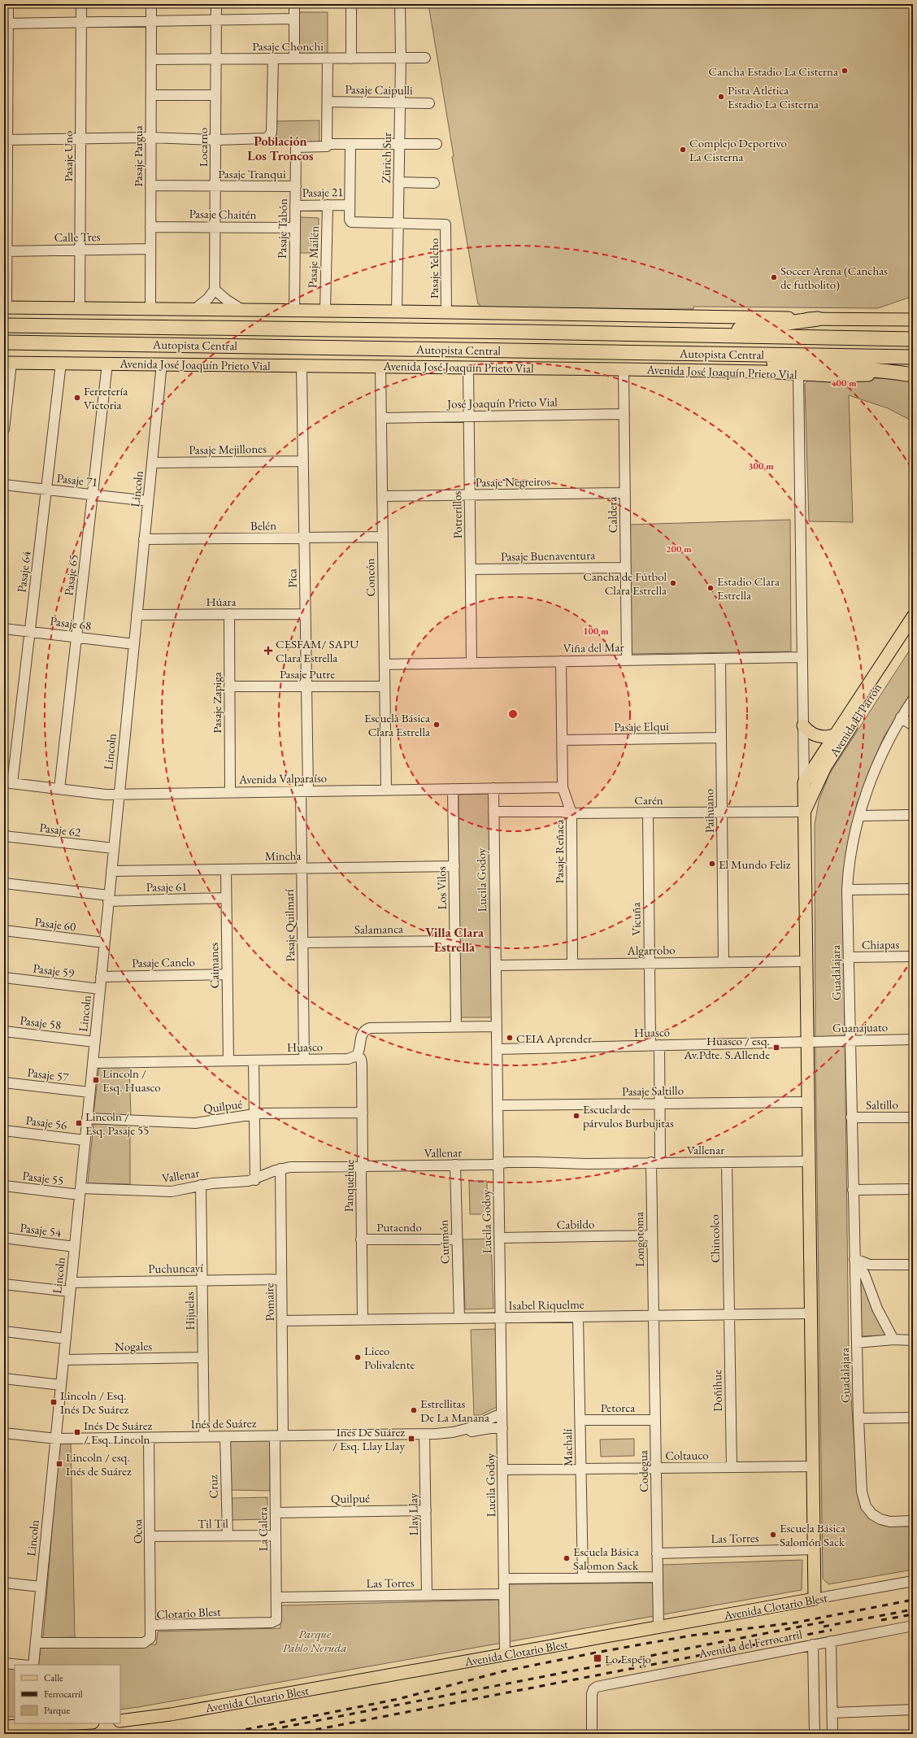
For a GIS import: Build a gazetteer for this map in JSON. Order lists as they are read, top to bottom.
{
  "streets": {
    "highway": ["Autopista Central"],
    "main road": ["Avenida José Joaquín Prieto Vial", "Avenida El Parrón", "Avenida Clotario Blest"],
    "street": [
      "Pasaje Chonchi",
      "Pasaje Caipulli",
      "Locarno",
      "Pasaje Uno",
      "Pasaje Pargua",
      "Zürich Sur",
      "Pasaje Tranqui",
      "Pasaje 21",
      "Pasaje Chaitén",
      "Pasaje Tabón",
      "Calle Tres",
      "Pasaje Mailén",
      "Pasaje Yelcho",
      "José Joaquín Prieto Vial",
      "Pasaje Mejillones",
      "Pasaje 71",
      "Pasaje Negreiros",
      "Lincoln",
      "Potrerillos",
      "Caldera",
      "Belén",
      "Pasaje Buenaventura",
      "Pasaje 64",
      "Pasaje 65",
      "Concón",
      "Pica",
      "Húara",
      "Pasaje 68",
      "Viña del Mar",
      "Pasaje Putre",
      "Pasaje Zapiga",
      "Pasaje Elqui",
      "Avenida Valparaíso",
      "Carén",
      "Paihuano",
      "Pasaje 62",
      "Pasaje Reñaca",
      "Mincha",
      "Lucila Godoy",
      "Pasaje 61",
      "Los Vilos",
      "Vicuña",
      "Pasaje 60",
      "Pasaje Quilmarí",
      "Salamanca",
      "Chiapas",
      "Algarrobo",
      "Pasaje Canelo",
      "Caimanes",
      "Pasaje 59",
      "Guadalajara",
      "Pasaje 58",
      "Guanajuato",
      "Huasco",
      "Pasaje 57",
      "Pasaje Saltillo",
      "Saltillo",
      "Quilpué",
      "Pasaje 56",
      "Vallenar",
      "Pasaje 55",
      "Panquehue",
      "Cabildo",
      "Putaendo",
      "Pasaje 54",
      "Chincolco",
      "Longotoma",
      "Curimón",
      "Puchuncaví",
      "Pomaire",
      "Isabel Riquelme",
      "Hijuelas",
      "Nogales",
      "Doñihue",
      "Petorca",
      "Inés de Suárez",
      "Machalí",
      "Coltauco",
      "Codegua",
      "Cruz",
      "Llay Llay",
      "Til Til",
      "La Calera",
      "Ocoa",
      "Las Torres",
      "Clotario Blest",
      "Avenida del Ferrocarril"
    ]
  },
  "crossings": [
    ["Pasaje Chonchi", "Locarno"],
    ["Pasaje Chonchi", "Pasaje Pargua"],
    ["Pasaje Chonchi", "Zürich Sur"],
    ["Pasaje Caipulli", "Zürich Sur"],
    ["Locarno", "Pasaje Tranqui"],
    ["Locarno", "Pasaje Chaitén"],
    ["Pasaje Uno", "Calle Tres"],
    ["Pasaje Pargua", "Pasaje Tranqui"],
    ["Pasaje Pargua", "Pasaje Chaitén"],
    ["Pasaje Pargua", "Calle Tres"],
    ["Zürich Sur", "Pasaje Yelcho"],
    ["Pasaje Tranqui", "Pasaje Tabón"],
    ["Pasaje 21", "Pasaje Tabón"],
    ["Pasaje 21", "Pasaje Mailén"],
    ["Pasaje Chaitén", "Pasaje Tabón"],
    ["Avenida José Joaquín Prieto Vial", "Lincoln"],
    ["Avenida José Joaquín Prieto Vial", "Potrerillos"],
    ["Avenida José Joaquín Prieto Vial", "Caldera"],
    ["Avenida José Joaquín Prieto Vial", "Pasaje 64"],
    ["Avenida José Joaquín Prieto Vial", "Pasaje 65"],
    ["Avenida José Joaquín Prieto Vial", "Concón"],
    ["Avenida José Joaquín Prieto Vial", "Pica"],
    ["José Joaquín Prieto Vial", "Potrerillos"],
    ["José Joaquín Prieto Vial", "Caldera"],
    ["José Joaquín Prieto Vial", "Concón"],
    ["Pasaje Mejillones", "Lincoln"],
    ["Pasaje Mejillones", "Pica"],
    ["Pasaje 71", "Lincoln"],
    ["Pasaje 71", "Pasaje 64"],
    ["Pasaje 71", "Pasaje 65"],
    ["Pasaje Negreiros", "Potrerillos"],
    ["Pasaje Negreiros", "Caldera"],
    ["Pasaje Negreiros", "Concón"],
    ["Lincoln", "Belén"],
    ["Lincoln", "Húara"],
    ["Lincoln", "Pasaje 68"],
    ["Lincoln", "Avenida Valparaíso"],
    ["Lincoln", "Pasaje 62"],
    ["Lincoln", "Mincha"],
    ["Lincoln", "Pasaje 61"],
    ["Lincoln", "Pasaje 60"],
    ["Lincoln", "Pasaje Canelo"],
    ["Lincoln", "Pasaje 59"],
    ["Lincoln", "Pasaje 58"],
    ["Lincoln", "Huasco"],
    ["Lincoln", "Pasaje 57"],
    ["Lincoln", "Quilpué"],
    ["Lincoln", "Pasaje 56"],
    ["Lincoln", "Vallenar"],
    ["Lincoln", "Pasaje 55"],
    ["Lincoln", "Pasaje 54"],
    ["Lincoln", "Puchuncaví"],
    ["Lincoln", "Nogales"],
    ["Lincoln", "Inés de Suárez"],
    ["Lincoln", "Clotario Blest"],
    ["Potrerillos", "Pasaje Buenaventura"],
    ["Potrerillos", "Viña del Mar"],
    ["Caldera", "Pasaje Buenaventura"],
    ["Caldera", "Viña del Mar"],
    ["Belén", "Concón"],
    ["Belén", "Pica"],
    ["Pasaje 64", "Pasaje 68"],
    ["Pasaje 64", "Avenida Valparaíso"],
    ["Pasaje 65", "Pasaje 68"],
    ["Pasaje 65", "Avenida Valparaíso"],
    ["Concón", "Viña del Mar"],
    ["Concón", "Pasaje Putre"],
    ["Concón", "Avenida Valparaíso"],
    ["Pica", "Húara"],
    ["Pica", "Pasaje Putre"],
    ["Pica", "Avenida Valparaíso"],
    ["Pica", "Pasaje Quilmarí"],
    ["Húara", "Pasaje Zapiga"],
    ["Viña del Mar", "Paihuano"],
    ["Viña del Mar", "Pasaje Reñaca"],
    ["Pasaje Putre", "Pasaje Zapiga"],
    ["Pasaje Zapiga", "Avenida Valparaíso"],
    ["Avenida El Parrón", "Carén"],
    ["Pasaje Elqui", "Paihuano"],
    ["Pasaje Elqui", "Pasaje Reñaca"],
    ["Avenida Valparaíso", "Pasaje Reñaca"],
    ["Avenida Valparaíso", "Lucila Godoy"],
    ["Avenida Valparaíso", "Los Vilos"],
    ["Avenida Valparaíso", "Pasaje Quilmarí"],
    ["Carén", "Paihuano"],
    ["Carén", "Pasaje Reñaca"],
    ["Carén", "Lucila Godoy"],
    ["Carén", "Vicuña"],
    ["Paihuano", "Algarrobo"],
    ["Pasaje Reñaca", "Algarrobo"],
    ["Mincha", "Los Vilos"],
    ["Mincha", "Pasaje Quilmarí"],
    ["Mincha", "Caimanes"],
    ["Lucila Godoy", "Algarrobo"],
    ["Lucila Godoy", "Huasco"],
    ["Lucila Godoy", "Pasaje Saltillo"],
    ["Lucila Godoy", "Vallenar"],
    ["Lucila Godoy", "Cabildo"],
    ["Lucila Godoy", "Isabel Riquelme"],
    ["Lucila Godoy", "Inés de Suárez"],
    ["Lucila Godoy", "Coltauco"],
    ["Lucila Godoy", "Las Torres"],
    ["Lucila Godoy", "Avenida Clotario Blest"],
    ["Pasaje 61", "Caimanes"],
    ["Los Vilos", "Salamanca"],
    ["Vicuña", "Algarrobo"],
    ["Vicuña", "Huasco"],
    ["Vicuña", "Longotoma"],
    ["Pasaje Quilmarí", "Salamanca"],
    ["Pasaje Quilmarí", "Huasco"],
    ["Chiapas", "Guadalajara"],
    ["Pasaje Canelo", "Caimanes"],
    ["Caimanes", "Huasco"],
    ["Guadalajara", "Guanajuato"],
    ["Guadalajara", "Saltillo"],
    ["Guanajuato", "Huasco"],
    ["Huasco", "Panquehue"],
    ["Huasco", "Longotoma"],
    ["Pasaje Saltillo", "Longotoma"],
    ["Quilpué", "Panquehue"],
    ["Quilpué", "Llay Llay"],
    ["Quilpué", "La Calera"],
    ["Vallenar", "Pasaje 55"],
    ["Vallenar", "Panquehue"],
    ["Vallenar", "Chincolco"],
    ["Vallenar", "Longotoma"],
    ["Vallenar", "Curimón"],
    ["Vallenar", "Pomaire"],
    ["Vallenar", "Hijuelas"],
    ["Panquehue", "Putaendo"],
    ["Panquehue", "Isabel Riquelme"],
    ["Cabildo", "Longotoma"],
    ["Putaendo", "Curimón"],
    ["Chincolco", "Isabel Riquelme"],
    ["Chincolco", "Doñihue"],
    ["Longotoma", "Isabel Riquelme"],
    ["Longotoma", "Codegua"],
    ["Curimón", "Isabel Riquelme"],
    ["Puchuncaví", "Pomaire"],
    ["Puchuncaví", "Hijuelas"],
    ["Pomaire", "Isabel Riquelme"],
    ["Pomaire", "Inés de Suárez"],
    ["Pomaire", "La Calera"],
    ["Isabel Riquelme", "Doñihue"],
    ["Isabel Riquelme", "Machalí"],
    ["Isabel Riquelme", "Codegua"],
    ["Hijuelas", "Nogales"],
    ["Hijuelas", "Inés de Suárez"],
    ["Doñihue", "Coltauco"],
    ["Petorca", "Machalí"],
    ["Petorca", "Codegua"],
    ["Inés de Suárez", "Cruz"],
    ["Inés de Suárez", "Llay Llay"],
    ["Inés de Suárez", "La Calera"],
    ["Inés de Suárez", "Ocoa"],
    ["Machalí", "Coltauco"],
    ["Coltauco", "Codegua"],
    ["Codegua", "Las Torres"],
    ["Codegua", "Avenida Clotario Blest"],
    ["Cruz", "Til Til"],
    ["Llay Llay", "Las Torres"],
    ["Til Til", "La Calera"],
    ["Til Til", "Ocoa"],
    ["La Calera", "Las Torres"],
    ["La Calera", "Clotario Blest"],
    ["Ocoa", "Clotario Blest"]
  ],
  "districts": ["Población Los Troncos", "Villa Clara Estrella"],
  "parks": ["Parque Pablo Neruda"],
  "places": {
    "other": [
      "Cancha Estadio La Cisterna",
      "Pista Atlética Estadio La Cisterna",
      "Complejo Deportivo La Cisterna",
      "Soccer Arena (Canchas de futbolito)",
      "Ferretería Victoria",
      "Cancha de Fútbol Clara Estrella",
      "Estadio Clara Estrella",
      "Escuela Básica Clara Estrella",
      "El Mundo Feliz",
      "CEIA Aprender",
      "Escuela de párvulos Burbujitas",
      "Liceo Polivalente",
      "Estrellitas De La Manana",
      "Escuela Básica Salomón Sack",
      "Escuela Básica Salomon Sack"
    ],
    "health": ["CESFAM/ SAPU Clara Estrella"],
    "transit": [
      "Huasco / esq. Av.Pdte. S.Allende",
      "Lincoln / Esq. Huasco",
      "Lincoln / Esq. Pasaje 55",
      "Lincoln / Esq. Inés De Suárez",
      "Inés De Suárez / Esq. Lincoln",
      "Inés De Suárez / Esq. Llay Llay",
      "Lincoln / esq. Inés de Suárez",
      "Lo Espejo"
    ]
  },
  "legend": ["Calle", "Ferrocarril", "Parque"],
  "rings": [
    "400 m",
    "300 m",
    "200 m",
    "100 m"
  ]
}
